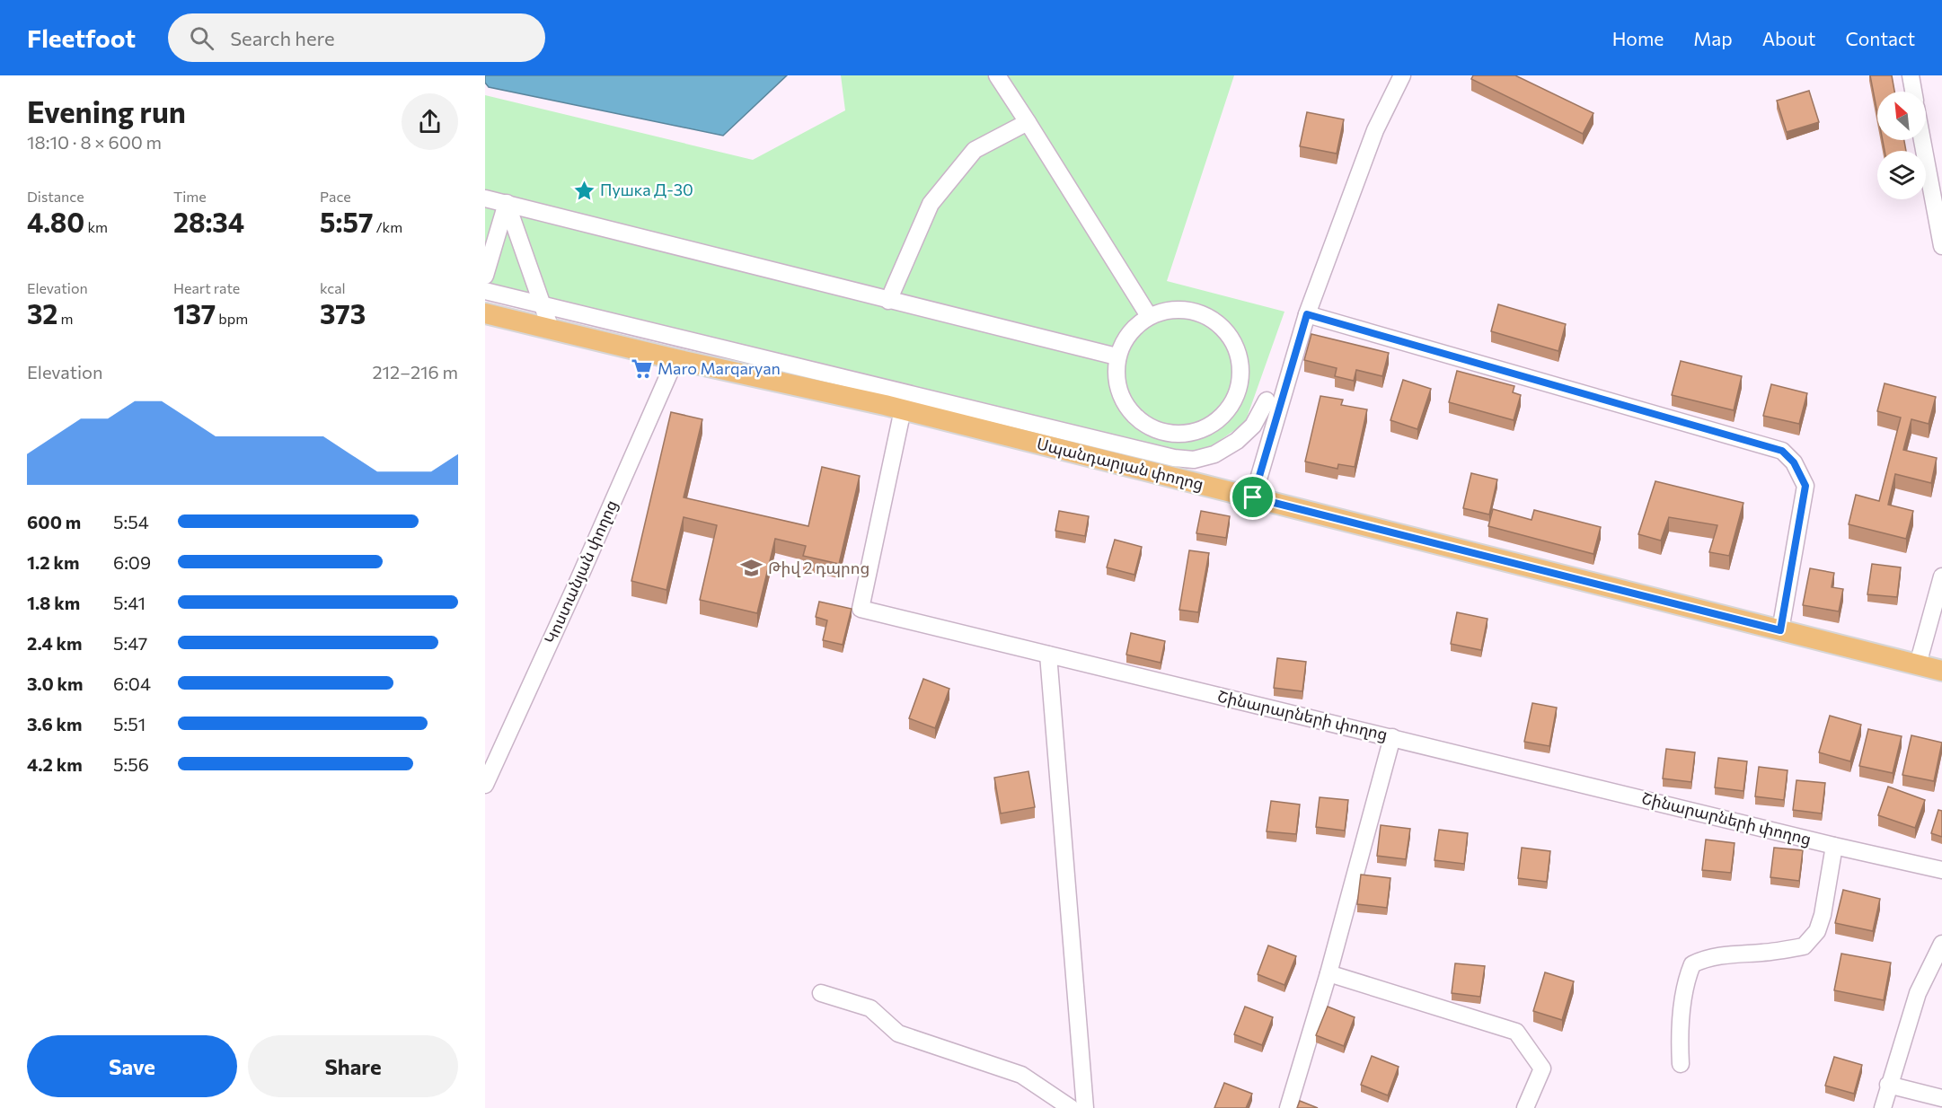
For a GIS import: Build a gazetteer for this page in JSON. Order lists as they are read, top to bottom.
{
  "streets": {
    "main road": ["Սպանդարյան փողոց"],
    "street": ["Կոստանյան փողոց", "Շինարարների փողոց"]
  },
  "crossings": [
    ["Սպանդարյան փողոց", "Կոստանյան փողոց"],
    ["Սպանդարյան փողոց", "Շինարարների փողոց"]
  ],
  "places": {
    "place": ["Пушка Д-30"],
    "supermarket": ["Maro Marqaryan"],
    "school or university": ["Թիվ 2 դպրոց"]
  },
  "north": "top left",
  "page": {
    "header": "Fleetfoot",
    "search": "Search here",
    "nav": [
      "Home",
      "Map",
      "About",
      "Contact"
    ],
    "heading": ["Evening run", "18:10 · 8 × 600 m"],
    "stats": [
      ["Distance", "4.80 km"],
      ["Time", "28:34"],
      ["Pace", "5:57 /km"],
      ["Elevation", "32 m"],
      ["Heart rate", "137 bpm"],
      ["kcal", "373"]
    ],
    "chart": ["Elevation", "212–216 m"],
    "list": [
      {
        "name": "600 m",
        "note": "5:54"
      },
      {
        "name": "1.2 km",
        "note": "6:09"
      },
      {
        "name": "1.8 km",
        "note": "5:41"
      },
      {
        "name": "2.4 km",
        "note": "5:47"
      },
      {
        "name": "3.0 km",
        "note": "6:04"
      },
      {
        "name": "3.6 km",
        "note": "5:51"
      },
      {
        "name": "4.2 km",
        "note": "5:56"
      }
    ],
    "buttons": ["Save", "Share"]
  }
}
